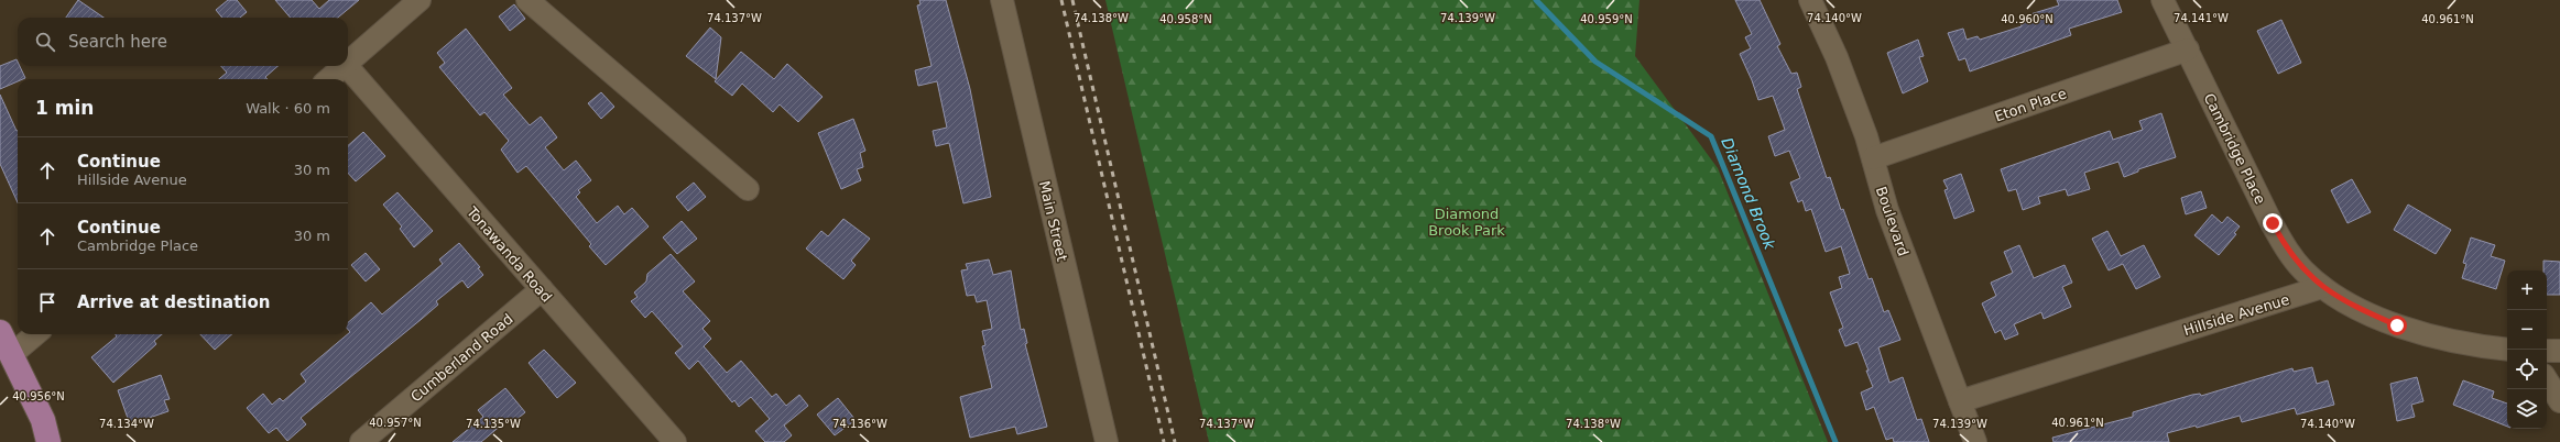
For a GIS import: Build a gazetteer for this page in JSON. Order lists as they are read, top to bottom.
{
  "streets": {
    "street": [
      "Eton Place",
      "Cambridge Place",
      "Main Street",
      "Boulevard",
      "Tonawanda Road",
      "Hillside Avenue",
      "Cumberland Road"
    ]
  },
  "crossings": [
    ["Eton Place", "Cambridge Place"],
    ["Eton Place", "Boulevard"],
    ["Cambridge Place", "Hillside Avenue"],
    ["Boulevard", "Hillside Avenue"],
    ["Tonawanda Road", "Cumberland Road"]
  ],
  "water": ["Diamond Brook"],
  "parks": ["Diamond Brook Park"],
  "page": {
    "search": "Search here",
    "heading": ["1 min", "Walk · 60 m"],
    "list": [
      ["Continue", "Hillside Avenue", "30 m"],
      ["Continue", "Cambridge Place", "30 m"],
      "Arrive at destination"
    ],
    "map_buttons": ["+", "−"]
  },
  "coordinates": [
    "74.137°W",
    "74.138°W",
    "74.139°W",
    "74.140°W",
    "74.141°W",
    "40.958°N",
    "40.959°N",
    "40.960°N",
    "40.961°N",
    "40.956°N",
    "40.957°N",
    "74.134°W",
    "74.135°W",
    "74.136°W"
  ]
}
